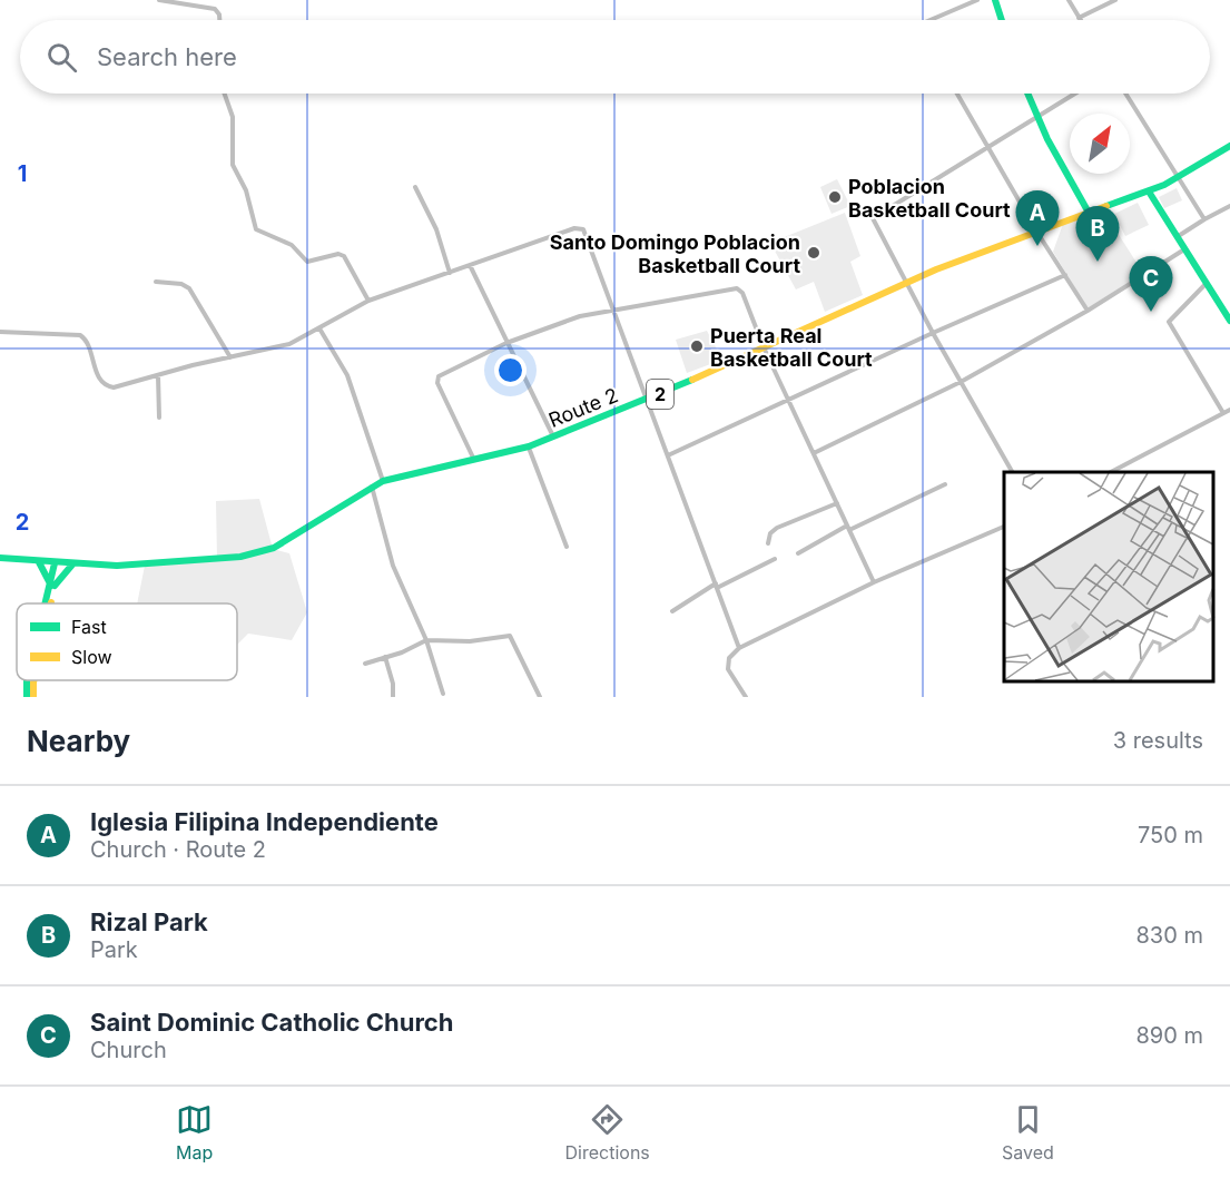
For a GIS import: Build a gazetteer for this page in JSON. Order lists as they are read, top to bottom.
{
  "streets": {
    "main road": ["2", "Route 2"]
  },
  "places": ["Poblacion Basketball Court", "Santo Domingo Poblacion Basketball Court", "Puerta Real Basketball Court"],
  "legend": ["Fast", "Slow"],
  "north": "top right",
  "page": {
    "search": "Search here",
    "pins": ["A", "B", "C"],
    "heading": ["Nearby", "3 results"],
    "list": [
      {
        "mark": "A",
        "name": "Iglesia Filipina Independiente",
        "note": "Church · Route 2",
        "value": "750 m"
      },
      {
        "mark": "B",
        "name": "Rizal Park",
        "note": "Park",
        "value": "830 m"
      },
      {
        "mark": "C",
        "name": "Saint Dominic Catholic Church",
        "note": "Church",
        "value": "890 m"
      }
    ],
    "nav": ["Map", "Directions", "Saved"]
  },
  "grid": {
    "rows": ["1", "2"]
  }
}
